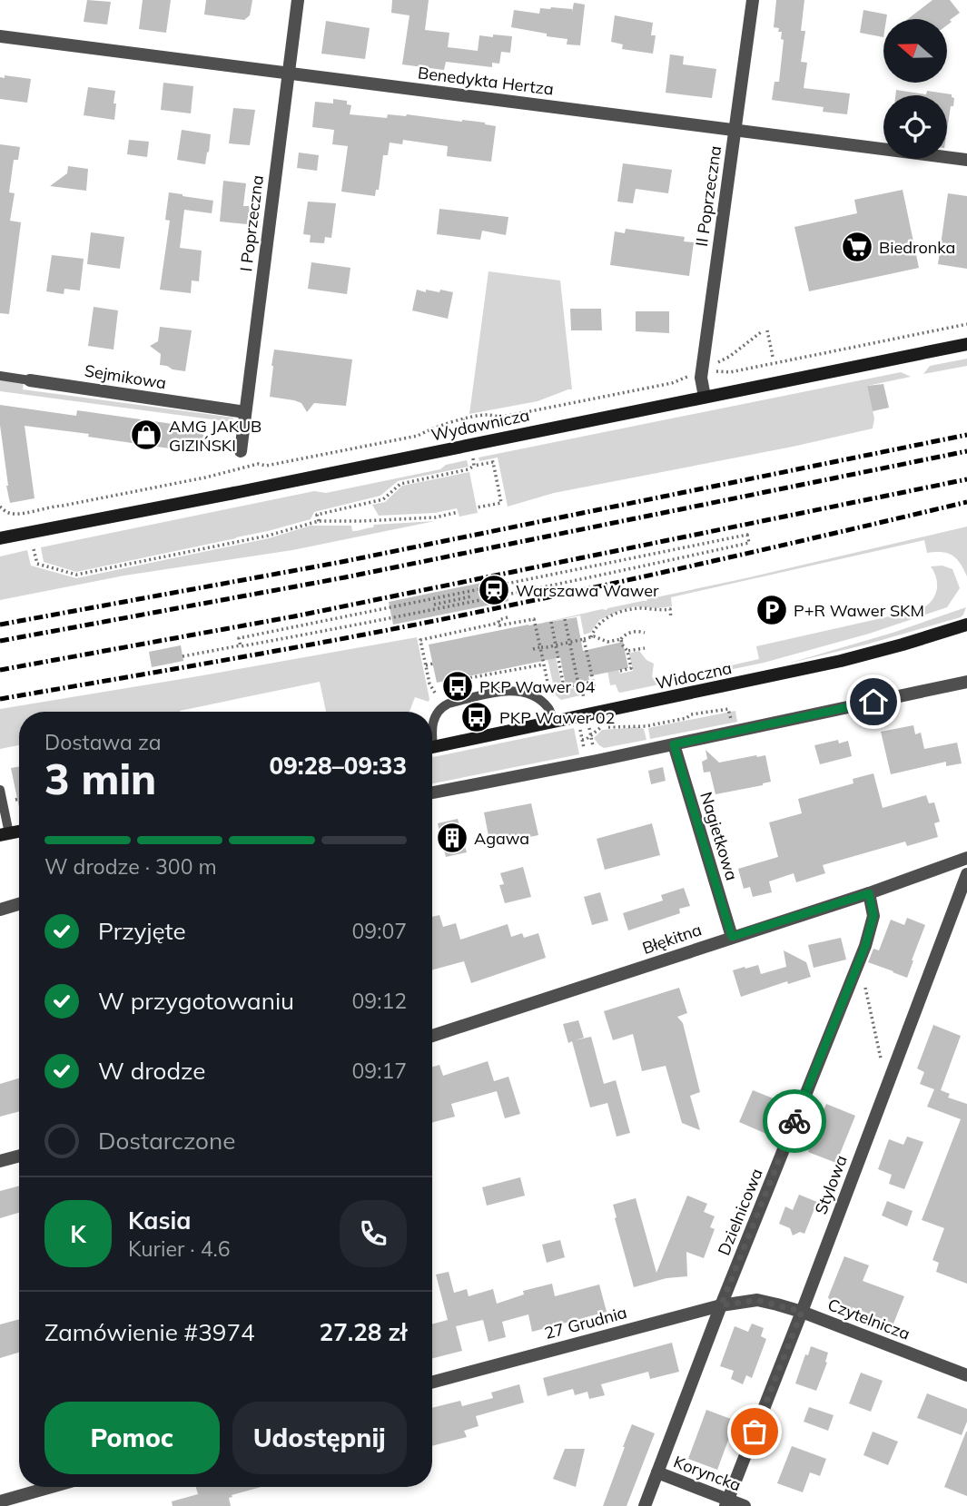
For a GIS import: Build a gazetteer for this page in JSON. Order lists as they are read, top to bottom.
{
  "streets": {
    "main road": ["Wydawnicza", "Widoczna"],
    "street": [
      "Benedykta Hertza",
      "II Poprzeczna",
      "I Poprzeczna",
      "Sejmikowa",
      "Nagietkowa",
      "Błękitna",
      "Stylowa",
      "Dzielnicowa",
      "Czytelnicza",
      "27 Grudnia",
      "Koryncka"
    ]
  },
  "crossings": [
    ["Benedykta Hertza", "II Poprzeczna"],
    ["Benedykta Hertza", "I Poprzeczna"],
    ["II Poprzeczna", "Wydawnicza"],
    ["I Poprzeczna", "Sejmikowa"],
    ["Nagietkowa", "Błękitna"],
    ["Błękitna", "Dzielnicowa"],
    ["Stylowa", "Czytelnicza"],
    ["Stylowa", "Koryncka"],
    ["Dzielnicowa", "27 Grudnia"],
    ["Dzielnicowa", "Koryncka"],
    ["Czytelnicza", "27 Grudnia"]
  ],
  "places": {
    "supermarket": ["Biedronka"],
    "shop": ["AMG JAKUB GIZIŃSKI"],
    "station": ["Warszawa Wawer"],
    "parking": ["P+R Wawer SKM"],
    "bus stop": ["PKP Wawer 04", "PKP Wawer 02"],
    "building": ["Agawa"]
  },
  "north": "left",
  "page": {
    "heading": ["3 min", "Dostawa za", "09:28–09:33"],
    "panel": [
      "Kasia",
      "Kurier · 4.6",
      "Zamówienie #3974",
      "27.28 zł"
    ],
    "bar": "W drodze · 300 m",
    "list": [
      ["Przyjęte", "09:07"],
      ["W przygotowaniu", "09:12"],
      ["W drodze", "09:17"],
      "Dostarczone"
    ],
    "round": "K",
    "buttons": ["Pomoc", "Udostępnij"]
  }
}
